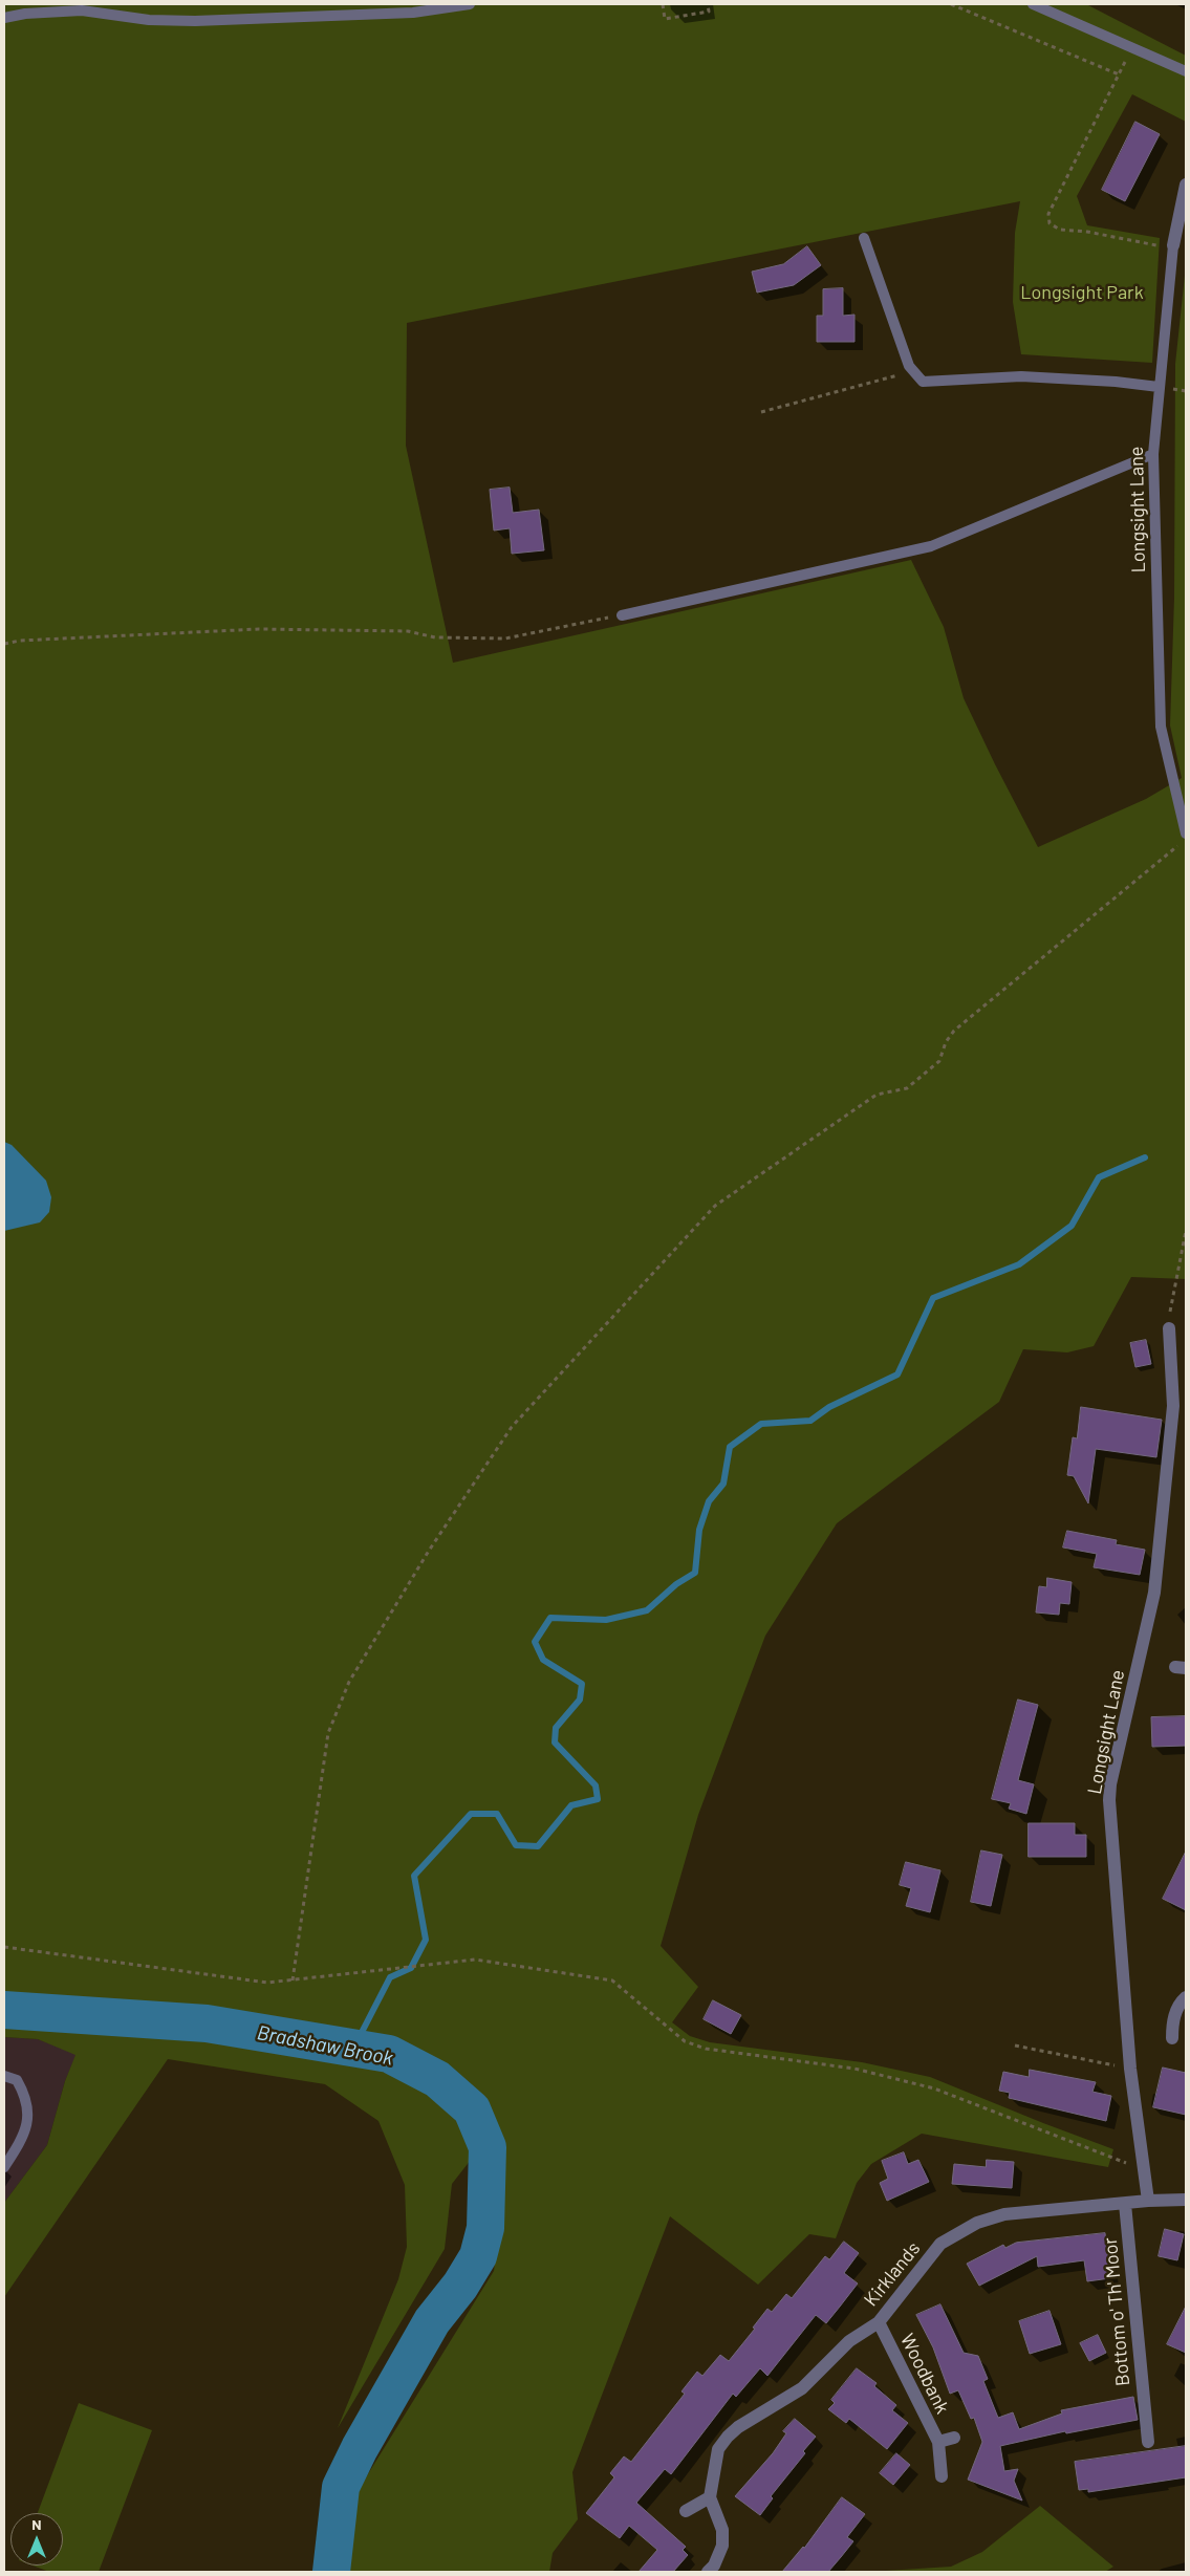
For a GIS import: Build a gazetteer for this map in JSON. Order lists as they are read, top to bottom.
{
  "streets": {
    "street": [
      "Longsight Lane",
      "Kirklands",
      "Bottom o' Th' Moor",
      "Woodbank"
    ]
  },
  "crossings": [
    ["Longsight Lane", "Kirklands"],
    ["Kirklands", "Bottom o' Th' Moor"],
    ["Kirklands", "Woodbank"]
  ],
  "water": ["Bradshaw Brook"],
  "parks": ["Longsight Park"],
  "north": "top"
}
